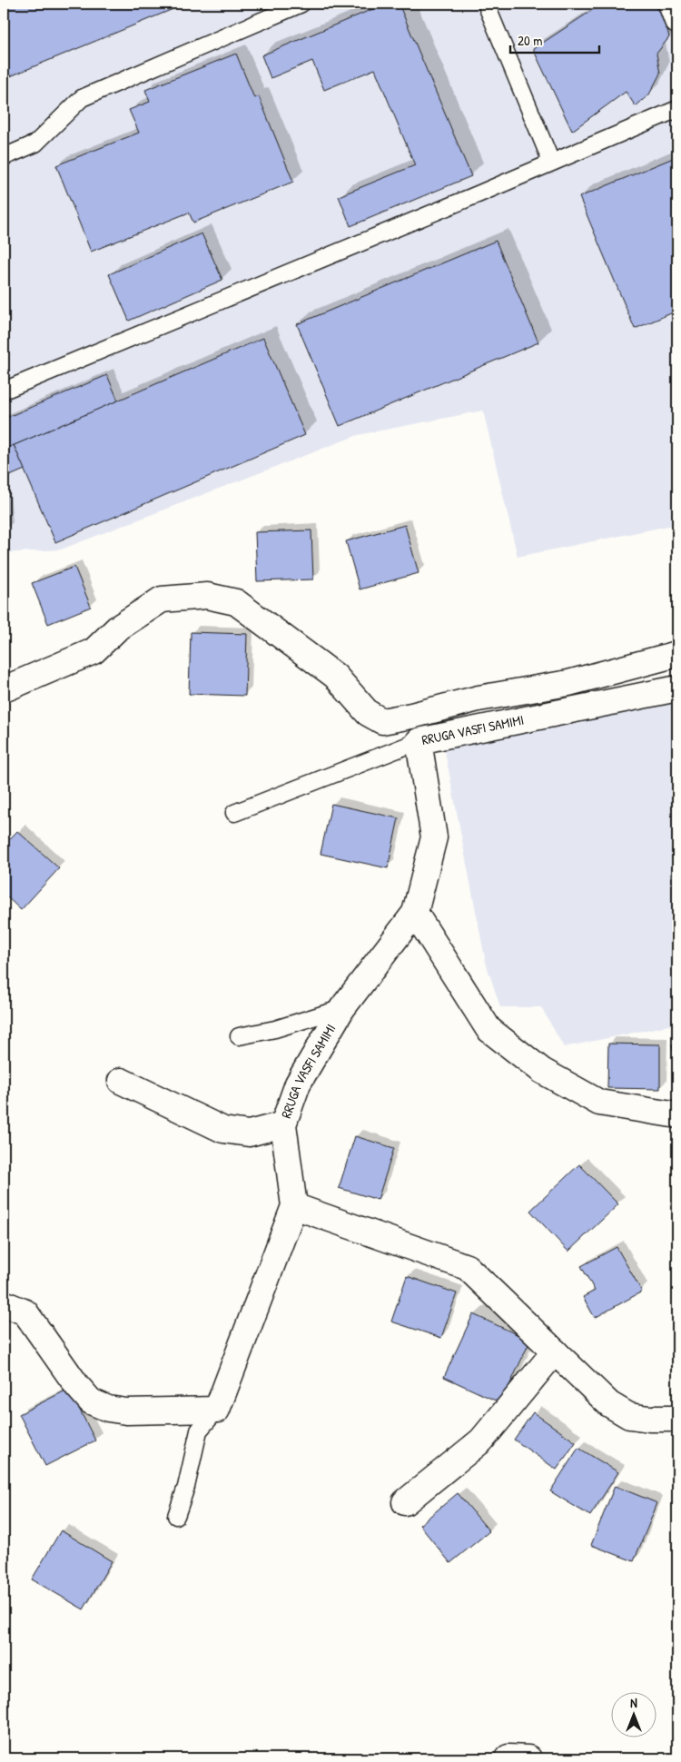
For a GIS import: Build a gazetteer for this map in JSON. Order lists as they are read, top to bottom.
{
  "streets": {
    "street": ["RRUGA VASFI SAMIMI"]
  },
  "scale_bar": "20 m",
  "north": "top"
}
